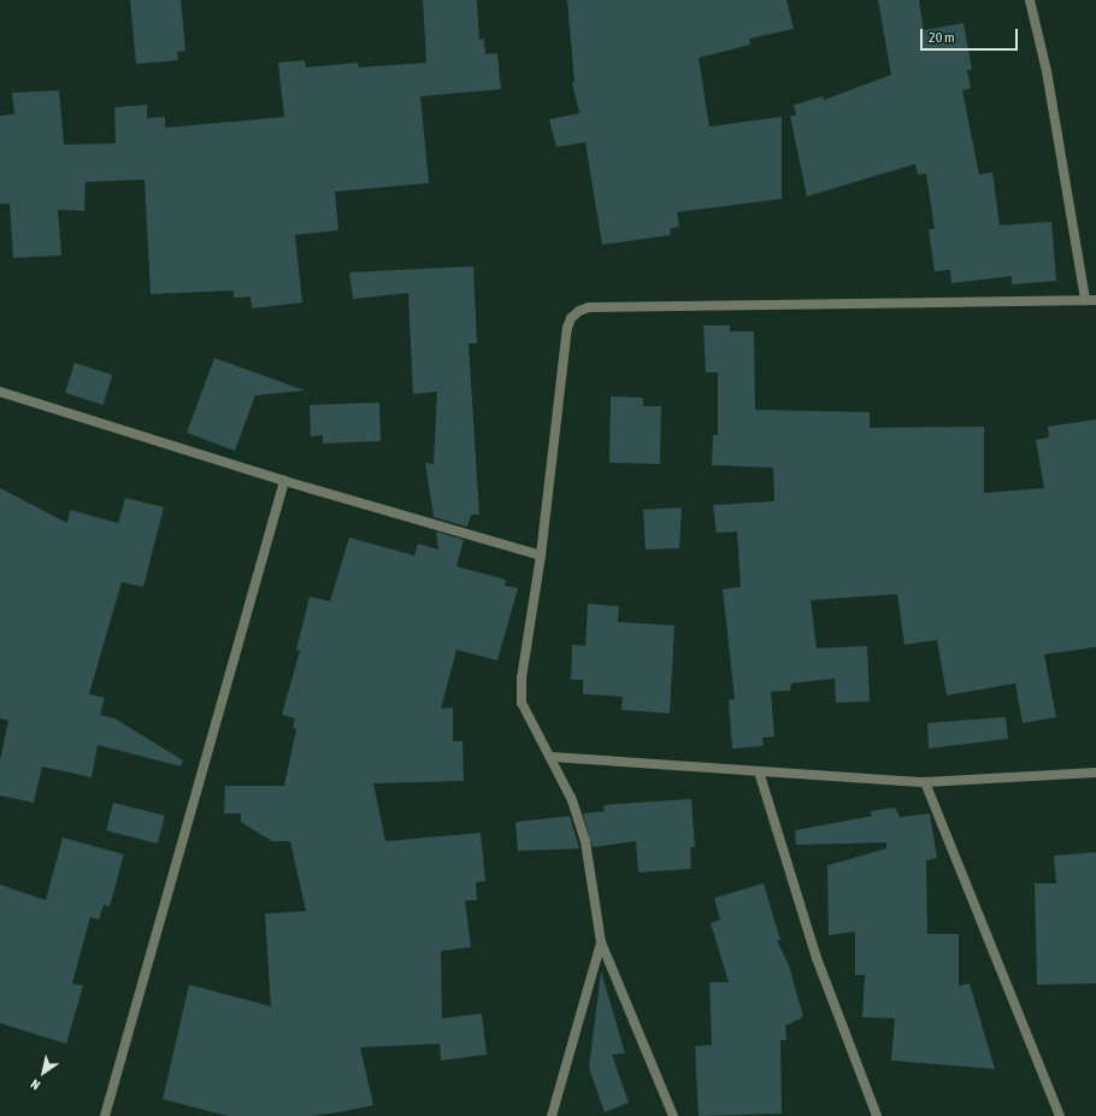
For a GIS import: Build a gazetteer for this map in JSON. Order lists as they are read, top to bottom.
{
  "scale_bar": "20 m",
  "north": "bottom left"
}
